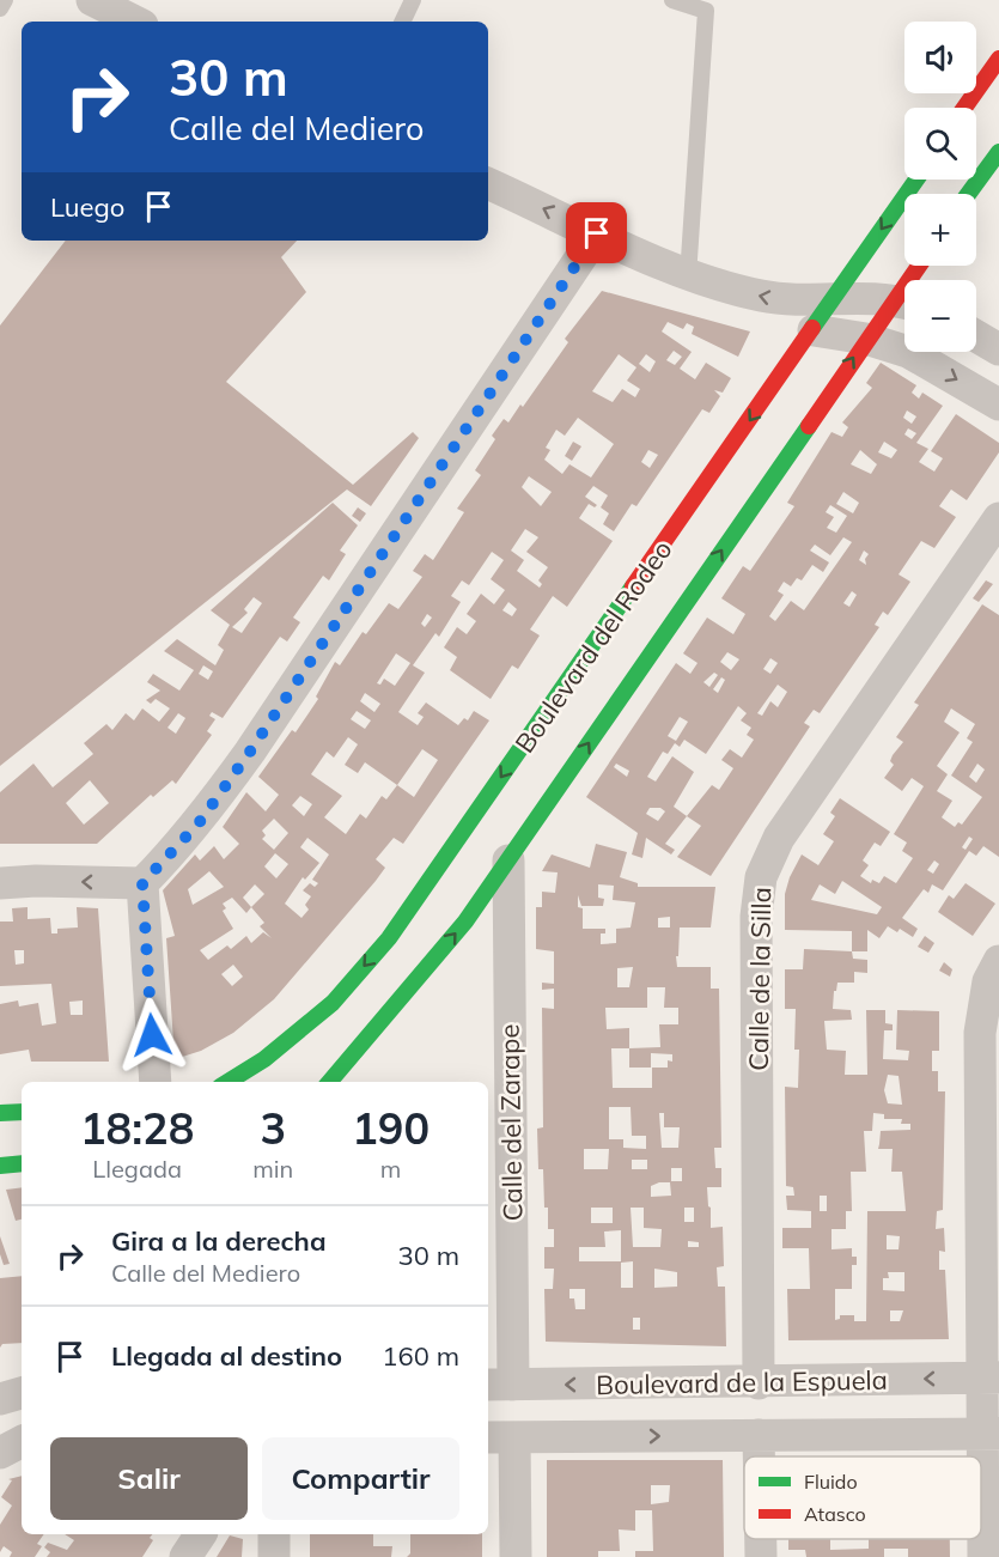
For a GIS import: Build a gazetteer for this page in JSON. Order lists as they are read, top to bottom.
{
  "streets": {
    "street": [
      "Boulevard del Rodeo",
      "Calle de la Silla",
      "Calle del Zarape",
      "Boulevard de la Espuela"
    ]
  },
  "crossings": [
    ["Boulevard del Rodeo", "Calle del Zarape"],
    ["Calle de la Silla", "Boulevard de la Espuela"],
    ["Calle del Zarape", "Boulevard de la Espuela"]
  ],
  "legend": ["Fluido", "Atasco"],
  "page": {
    "map_buttons": ["+", "−"],
    "turn": ["30 m", "Calle del Mediero"],
    "then": "Luego",
    "eta": [
      "18:28",
      "Llegada",
      "3",
      "min",
      "190",
      "m"
    ],
    "list": [
      {
        "name": "Gira a la derecha",
        "note": "Calle del Mediero",
        "value": "30 m"
      },
      {
        "name": "Llegada al destino",
        "value": "160 m"
      }
    ],
    "buttons": ["Salir", "Compartir"]
  }
}
